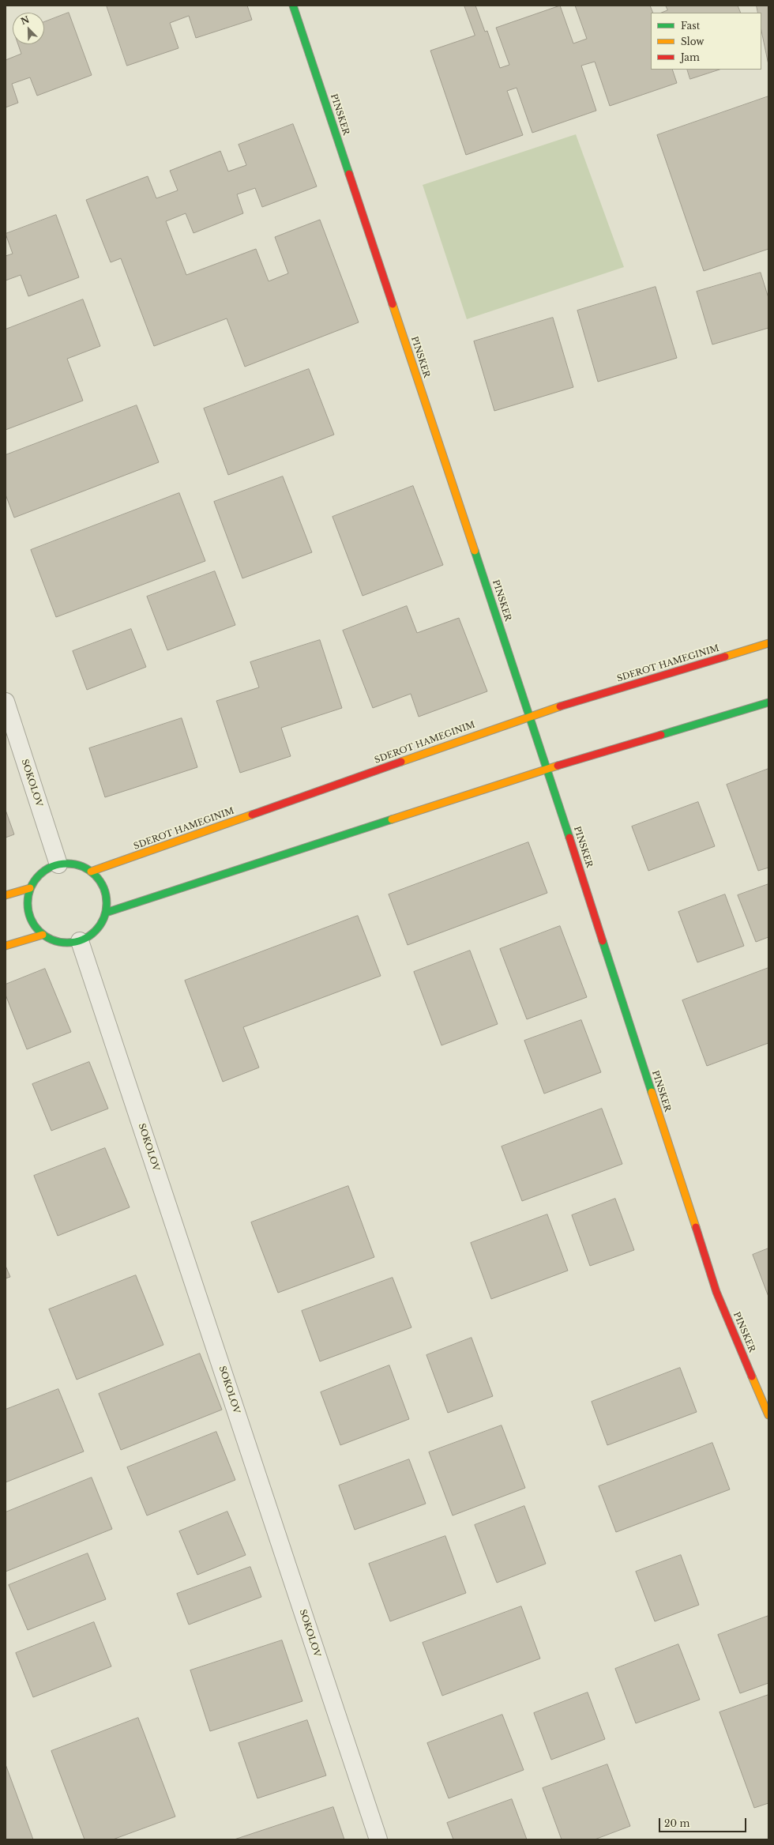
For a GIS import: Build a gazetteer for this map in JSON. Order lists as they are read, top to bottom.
{
  "streets": {
    "street": ["PINSKER", "SDEROT HAMEGINIM", "SOKOLOV"]
  },
  "crossings": [
    ["PINSKER", "SDEROT HAMEGINIM"],
    ["SDEROT HAMEGINIM", "SOKOLOV"]
  ],
  "legend": ["Fast", "Slow", "Jam"],
  "scale_bar": "20 m",
  "north": "top left"
}
